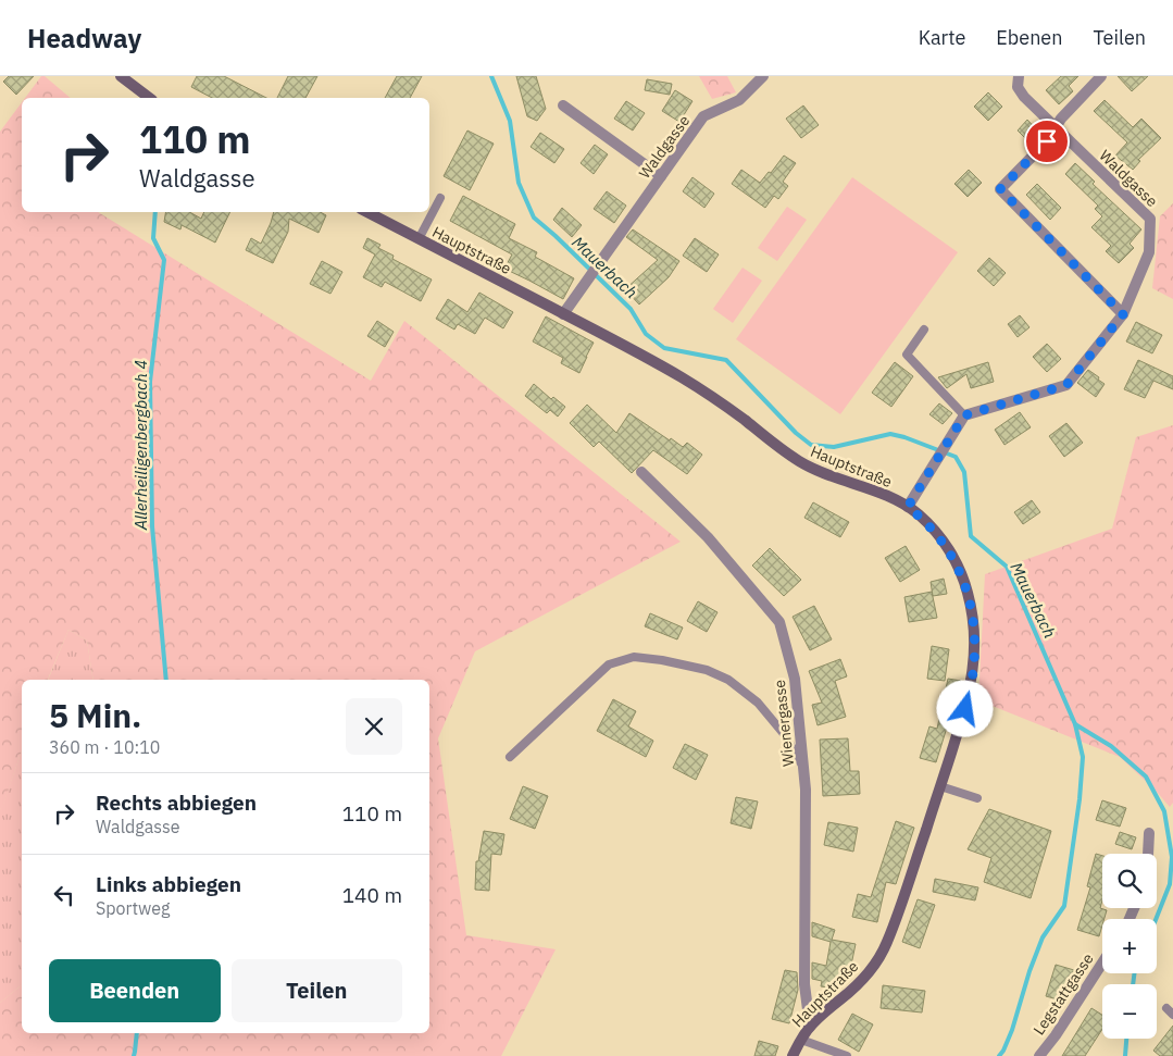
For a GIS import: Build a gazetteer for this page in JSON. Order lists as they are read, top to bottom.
{
  "streets": {
    "main road": ["Hauptstraße"],
    "street": ["Waldgasse", "Wienergasse", "Legstattgasse"]
  },
  "crossings": [
    ["Waldgasse", "Hauptstraße"],
    ["Hauptstraße", "Wienergasse"]
  ],
  "water": ["Mauerbach", "Allerheiligenbergbach 4"],
  "page": {
    "header": "Headway",
    "nav": ["Karte", "Ebenen", "Teilen"],
    "turn": ["110 m", "Waldgasse"],
    "heading": ["5 Min.", "360 m · 10:10"],
    "list": [
      {
        "name": "Rechts abbiegen",
        "note": "Waldgasse",
        "value": "110 m"
      },
      {
        "name": "Links abbiegen",
        "note": "Sportweg",
        "value": "140 m"
      }
    ],
    "map_buttons": ["+", "−"],
    "buttons": ["Beenden", "Teilen"]
  }
}
